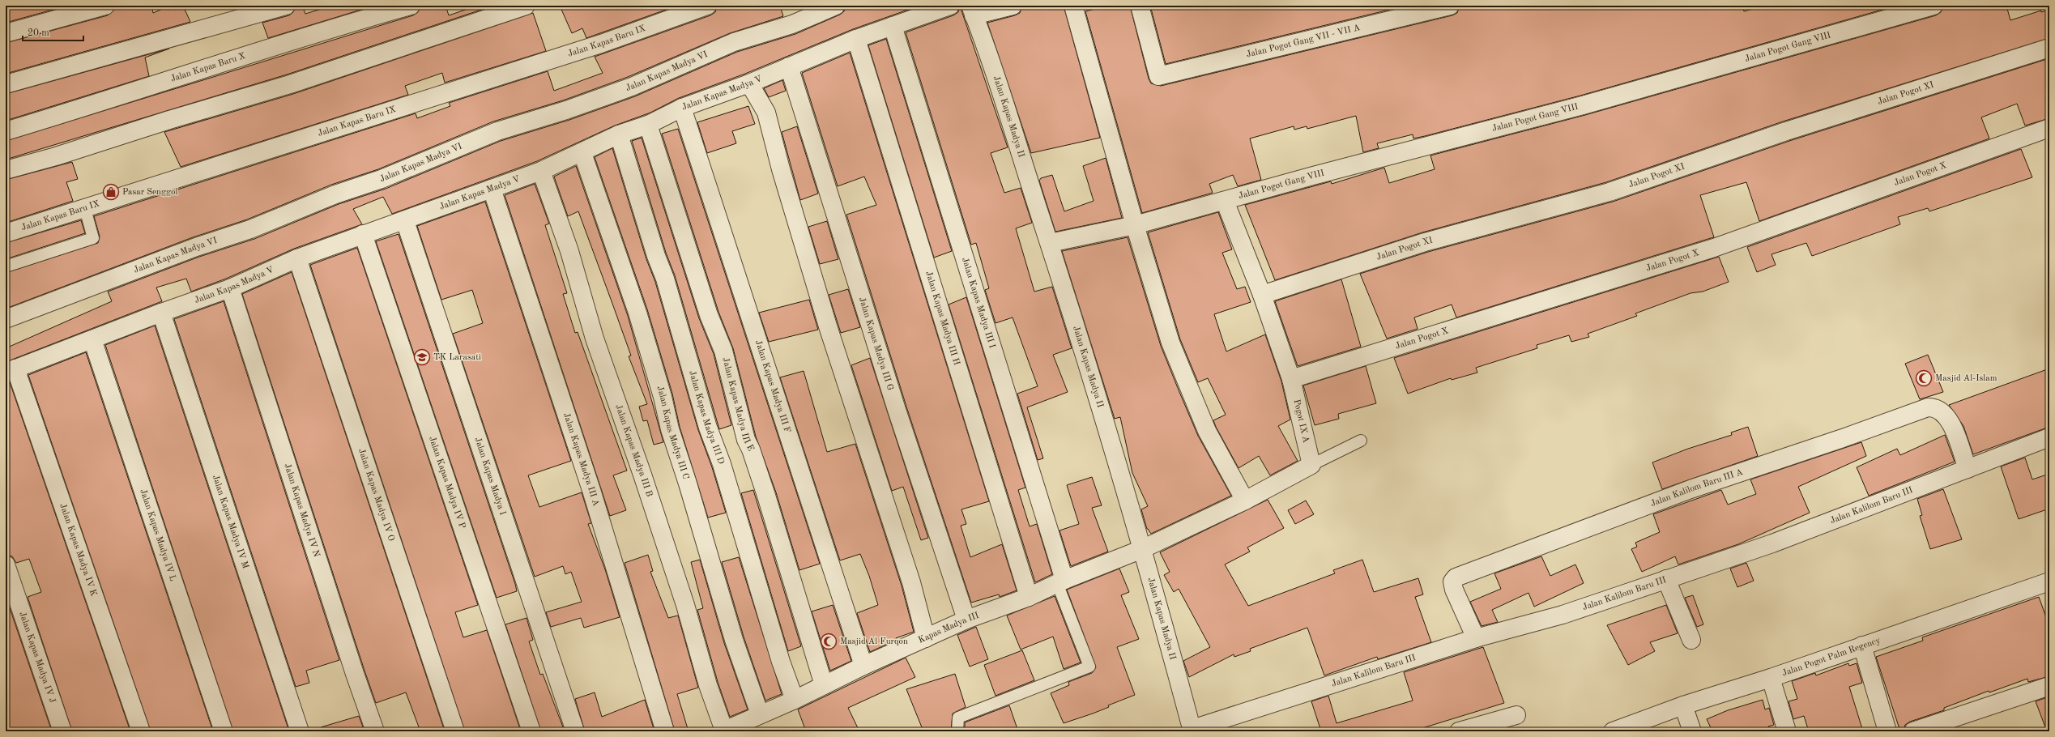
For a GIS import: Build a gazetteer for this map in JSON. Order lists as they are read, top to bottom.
{
  "streets": {
    "street": [
      "Jalan Kapas Baru IX",
      "Jalan Pogot Gang VII - VII A",
      "Jalan Pogot Gang VIII",
      "Jalan Kapas Baru X",
      "Jalan Kapas Madya VI",
      "Jalan Kapas Madya V",
      "Jalan Pogot XI",
      "Jalan Kapas Madya II",
      "Jalan Pogot X",
      "Jalan Kapas Madya III I",
      "Jalan Kapas Madya III H",
      "Jalan Kapas Madya III G",
      "Jalan Kapas Madya III F",
      "Jalan Kapas Madya III E",
      "Jalan Kapas Madya III D",
      "Pogot IX A",
      "Jalan Kapas Madya III C",
      "Jalan Kapas Madya III B",
      "Jalan Kapas Madya III A",
      "Jalan Kapas Madya I",
      "Jalan Kapas Madya IV P",
      "Jalan Kalilom Baru III A",
      "Jalan Kapas Madya IV O",
      "Jalan Kalilom Baru III",
      "Jalan Kapas Madya IV N",
      "Jalan Kapas Madya IV M",
      "Jalan Kapas Madya IV L",
      "Jalan Kapas Madya IV K",
      "Kapas Madya III",
      "Jalan Kapas Madya IV J",
      "Jalan Pogot Palm Regency"
    ]
  },
  "crossings": [
    ["Jalan Pogot Gang VIII", "Jalan Kapas Madya II"],
    ["Jalan Pogot Gang VIII", "Pogot IX A"],
    ["Jalan Kapas Madya V", "Jalan Kapas Madya III I"],
    ["Jalan Kapas Madya V", "Jalan Kapas Madya III H"],
    ["Jalan Kapas Madya V", "Jalan Kapas Madya III G"],
    ["Jalan Kapas Madya V", "Jalan Kapas Madya III F"],
    ["Jalan Kapas Madya V", "Jalan Kapas Madya III E"],
    ["Jalan Kapas Madya V", "Jalan Kapas Madya III D"],
    ["Jalan Kapas Madya V", "Jalan Kapas Madya III C"],
    ["Jalan Kapas Madya V", "Jalan Kapas Madya III B"],
    ["Jalan Kapas Madya V", "Jalan Kapas Madya III A"],
    ["Jalan Kapas Madya V", "Jalan Kapas Madya I"],
    ["Jalan Kapas Madya V", "Jalan Kapas Madya IV P"],
    ["Jalan Kapas Madya V", "Jalan Kapas Madya IV O"],
    ["Jalan Kapas Madya V", "Jalan Kapas Madya IV N"],
    ["Jalan Kapas Madya V", "Jalan Kapas Madya IV M"],
    ["Jalan Kapas Madya V", "Jalan Kapas Madya IV L"],
    ["Jalan Kapas Madya V", "Jalan Kapas Madya IV K"],
    ["Jalan Pogot XI", "Pogot IX A"],
    ["Jalan Kapas Madya II", "Jalan Kalilom Baru III"],
    ["Jalan Kapas Madya II", "Kapas Madya III"],
    ["Jalan Pogot X", "Pogot IX A"],
    ["Jalan Kapas Madya III I", "Kapas Madya III"],
    ["Jalan Kapas Madya III H", "Kapas Madya III"],
    ["Jalan Kapas Madya III G", "Kapas Madya III"],
    ["Jalan Kapas Madya III F", "Kapas Madya III"],
    ["Jalan Kapas Madya III E", "Kapas Madya III"],
    ["Jalan Kapas Madya III D", "Kapas Madya III"],
    ["Jalan Kapas Madya III C", "Kapas Madya III"],
    ["Jalan Kapas Madya III B", "Kapas Madya III"],
    ["Jalan Kalilom Baru III A", "Jalan Kalilom Baru III"]
  ],
  "places": {
    "shop": ["Pasar Senggol"],
    "school or university": ["TK Larasati"],
    "mosque": ["Masjid Al-Islam", "Masjid Al Furqon"]
  },
  "scale_bar": "20 m"
}
